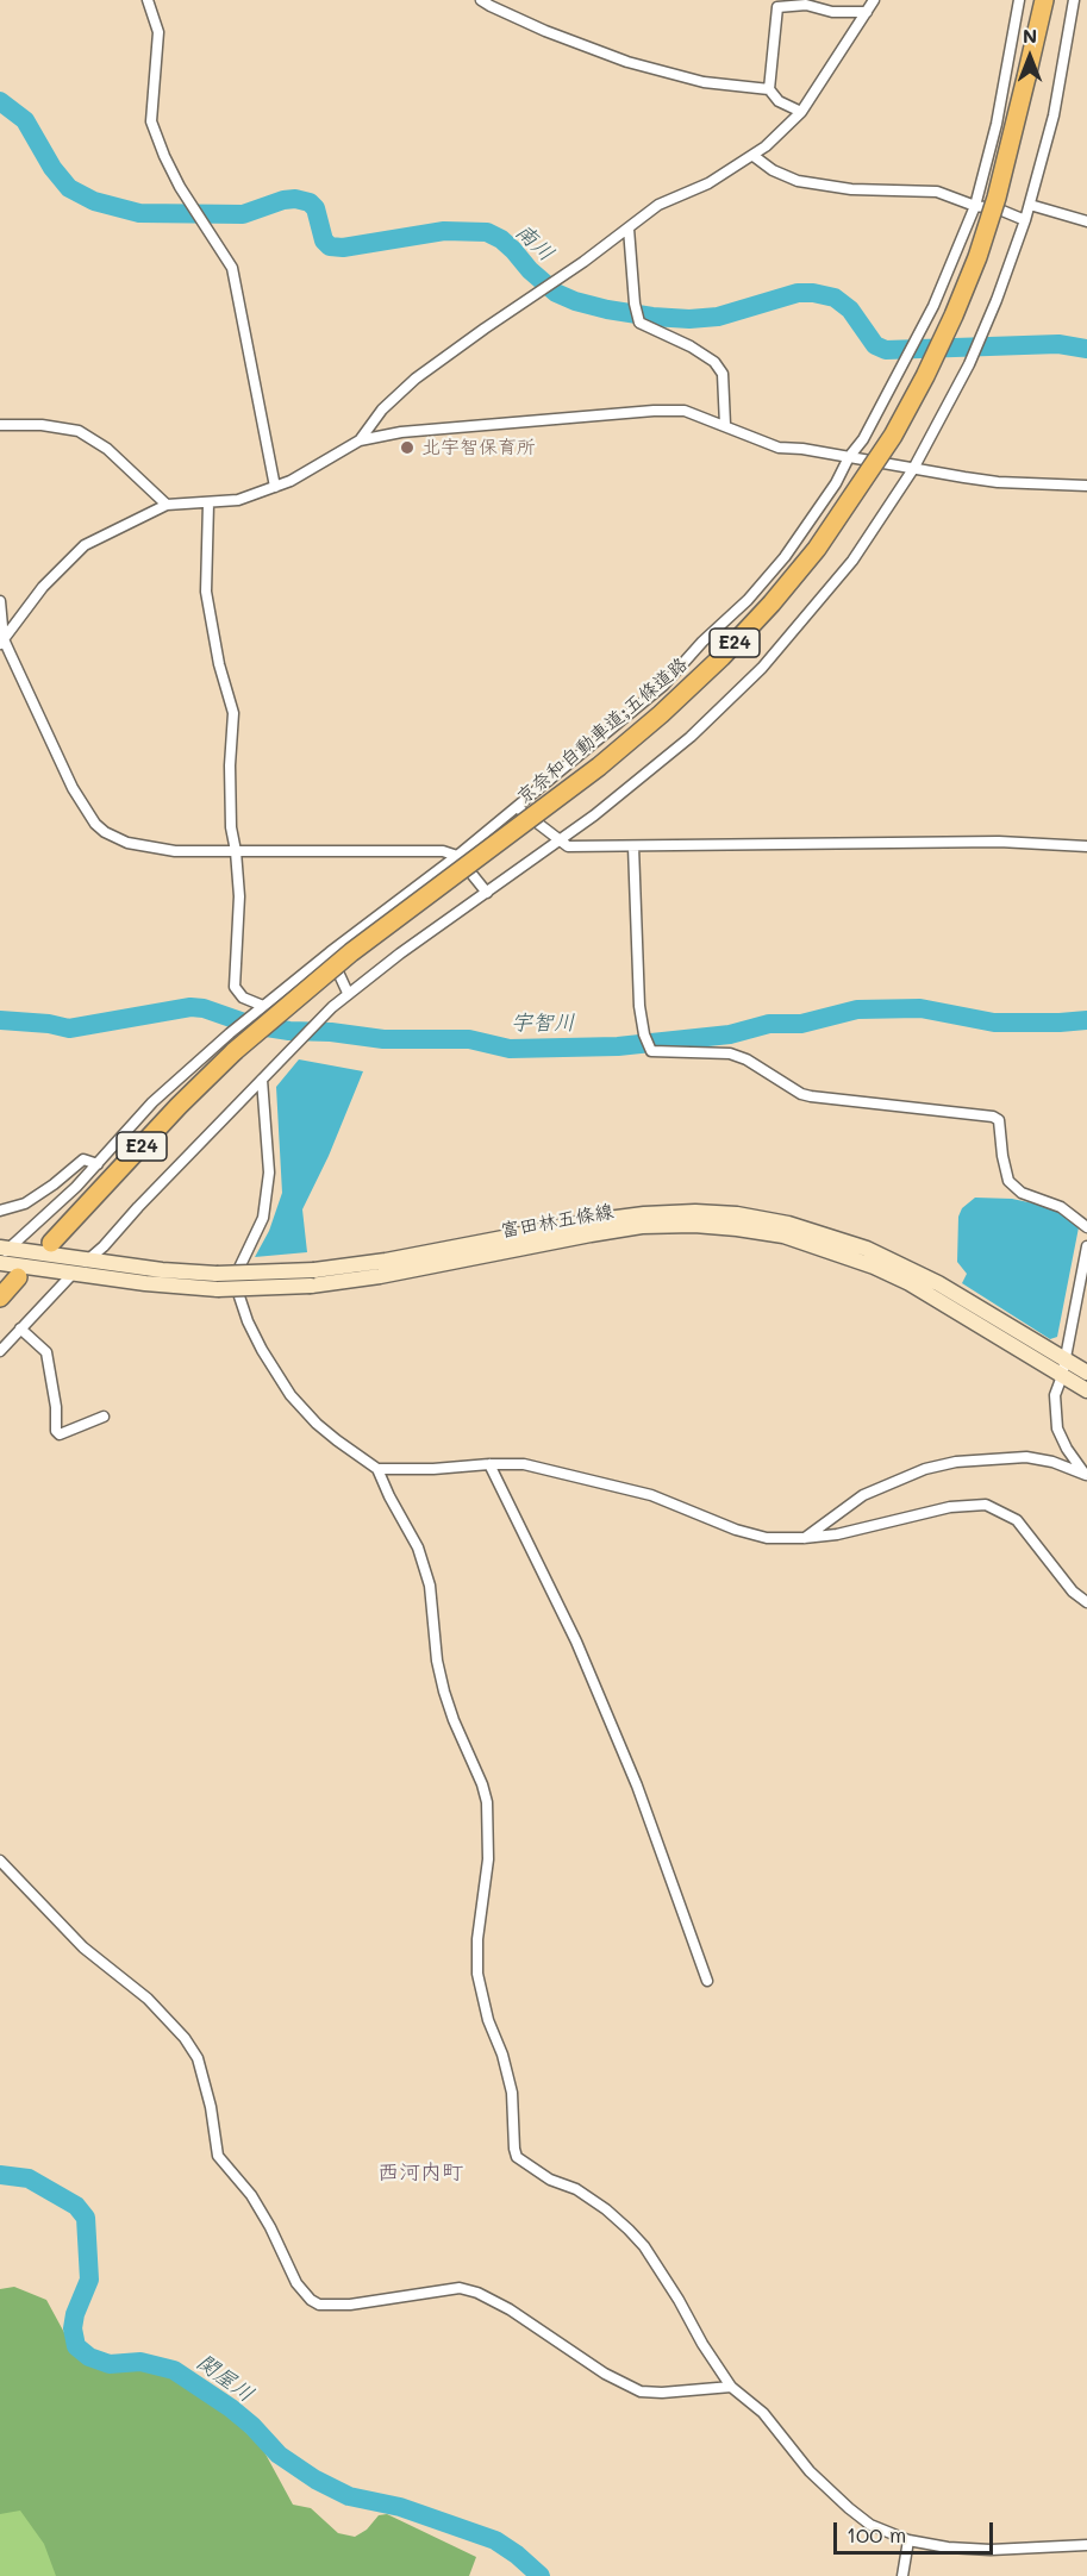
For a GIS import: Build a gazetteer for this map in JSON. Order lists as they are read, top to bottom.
{
  "streets": {
    "highway": ["E24", "京奈和自動車道;五條道路"],
    "main road": ["富田林五條線"]
  },
  "districts": ["西河内町"],
  "water": ["南川", "宇智川", "関屋川"],
  "places": ["北宇智保育所"],
  "scale_bar": "100 m",
  "north": "top"
}
